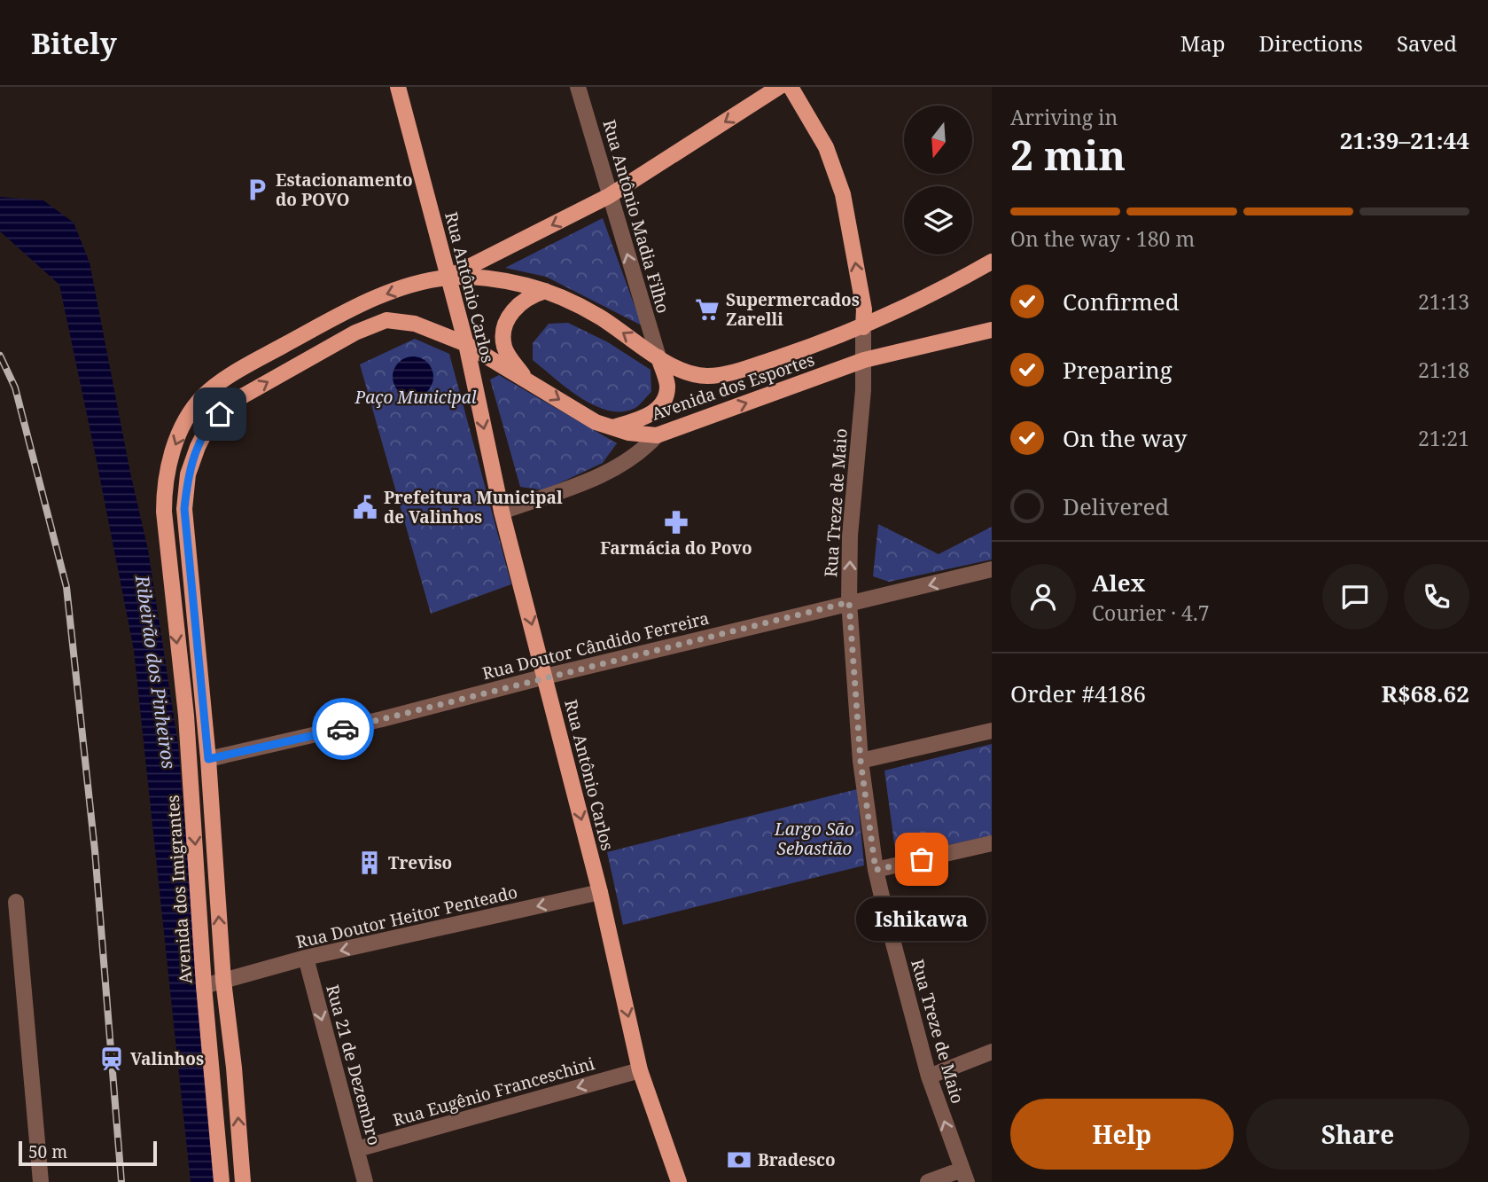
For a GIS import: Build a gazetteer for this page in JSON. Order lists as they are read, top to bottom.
{
  "streets": {
    "main road": [
      "Rua Antônio Carlos",
      "Avenida dos Esportes",
      "Rua Treze de Maio",
      "Avenida dos Imigrantes"
    ],
    "street": [
      "Rua Antônio Madia Filho",
      "Rua Doutor Cândido Ferreira",
      "Rua Doutor Heitor Penteado",
      "Rua 21 de Dezembro",
      "Rua Eugênio Franceschini"
    ]
  },
  "crossings": [
    ["Rua Antônio Madia Filho", "Avenida dos Esportes"],
    ["Rua Antônio Carlos", "Avenida dos Esportes"],
    ["Rua Antônio Carlos", "Rua Doutor Cândido Ferreira"],
    ["Rua Antônio Carlos", "Avenida dos Imigrantes"],
    ["Rua Antônio Carlos", "Rua Doutor Heitor Penteado"],
    ["Rua Antônio Carlos", "Rua Eugênio Franceschini"],
    ["Avenida dos Esportes", "Rua Treze de Maio"],
    ["Avenida dos Esportes", "Avenida dos Imigrantes"],
    ["Rua Treze de Maio", "Rua Doutor Cândido Ferreira"],
    ["Avenida dos Imigrantes", "Rua Doutor Heitor Penteado"],
    ["Rua Doutor Heitor Penteado", "Rua 21 de Dezembro"],
    ["Rua 21 de Dezembro", "Rua Eugênio Franceschini"]
  ],
  "one_way": [
    "Rua Antônio Madia Filho",
    "Rua Antônio Carlos",
    "Rua Treze de Maio",
    "Avenida dos Imigrantes",
    "Rua Doutor Heitor Penteado",
    "Rua 21 de Dezembro",
    "Rua Eugênio Franceschini"
  ],
  "water": ["Ribeirão dos Pinheiros"],
  "parks": ["Paço Municipal", "Largo São Sebastião"],
  "places": {
    "parking": ["Estacionamento do POVO"],
    "supermarket": ["Supermercados Zarelli"],
    "public building": ["Prefeitura Municipal de Valinhos"],
    "pharmacy": ["Farmácia do Povo"],
    "other": ["Ishikawa"],
    "building": ["Treviso"],
    "station": ["Valinhos"],
    "bank": ["Bradesco"]
  },
  "scale_bar": "50 m",
  "north": "bottom",
  "page": {
    "header": "Bitely",
    "nav": ["Map", "Directions", "Saved"],
    "heading": ["2 min", "Arriving in", "21:39–21:44"],
    "panel": [
      "Alex",
      "Courier · 4.7",
      "Order #4186",
      "R$68.62"
    ],
    "bar": "On the way · 180 m",
    "list": [
      ["Confirmed", "21:13"],
      ["Preparing", "21:18"],
      ["On the way", "21:21"],
      "Delivered"
    ],
    "bubble": "Ishikawa",
    "buttons": ["Help", "Share"],
    "scale": "50 m"
  }
}
